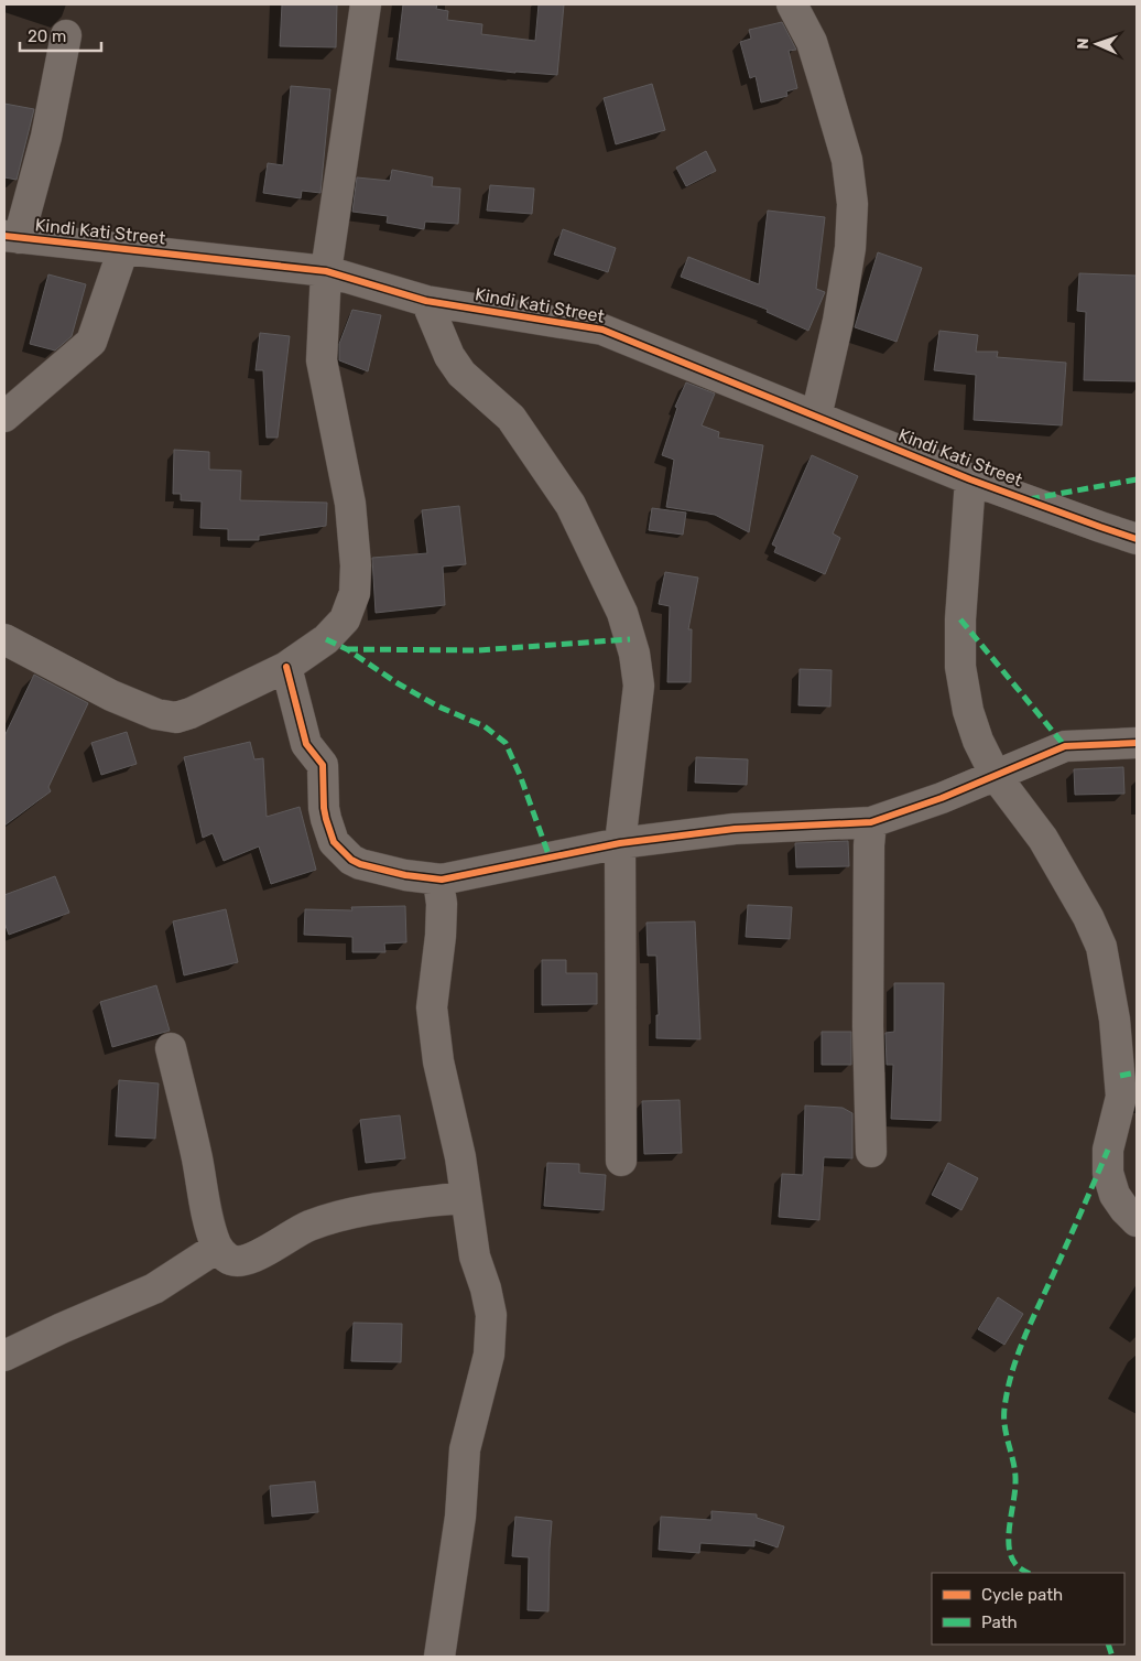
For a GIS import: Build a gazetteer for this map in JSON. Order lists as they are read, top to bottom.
{
  "streets": {
    "street": ["Kindi Kati Street"]
  },
  "legend": ["Cycle path", "Path"],
  "scale_bar": "20 m",
  "north": "left"
}
